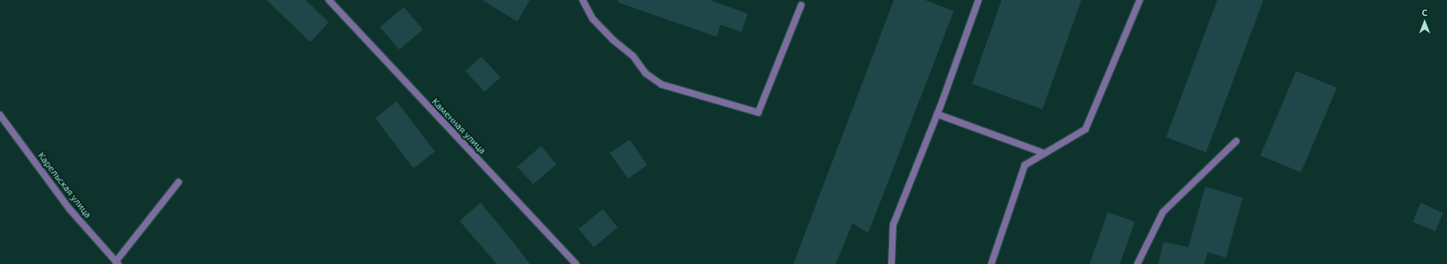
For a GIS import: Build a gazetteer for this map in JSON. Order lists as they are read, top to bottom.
{
  "streets": {
    "street": ["Каменная улица", "Карельская улица"]
  },
  "north": "top"
}
